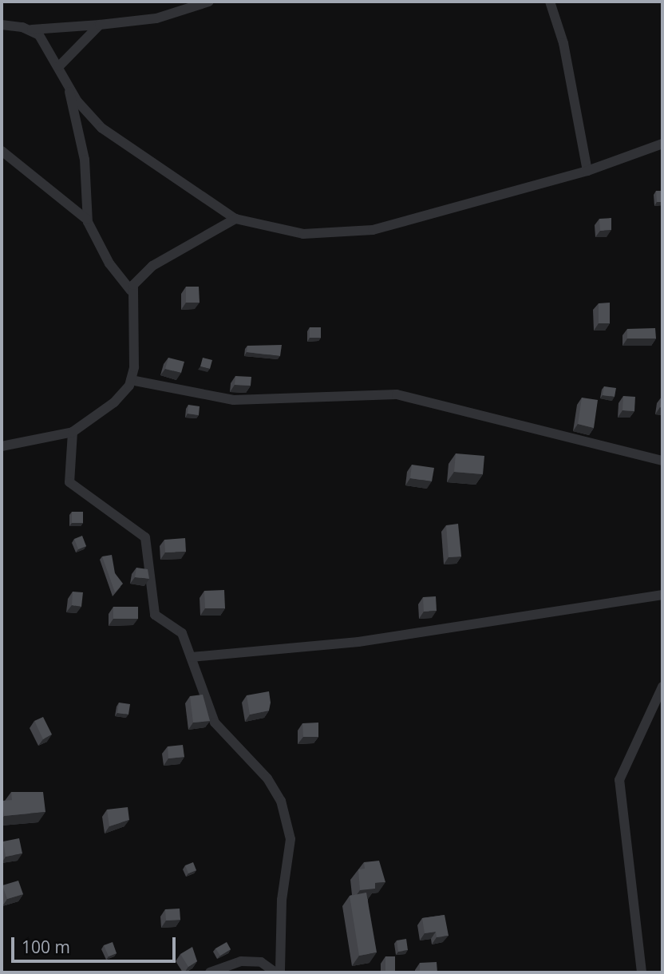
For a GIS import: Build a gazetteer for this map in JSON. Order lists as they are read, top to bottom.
{
  "scale_bar": "100 m"
}
